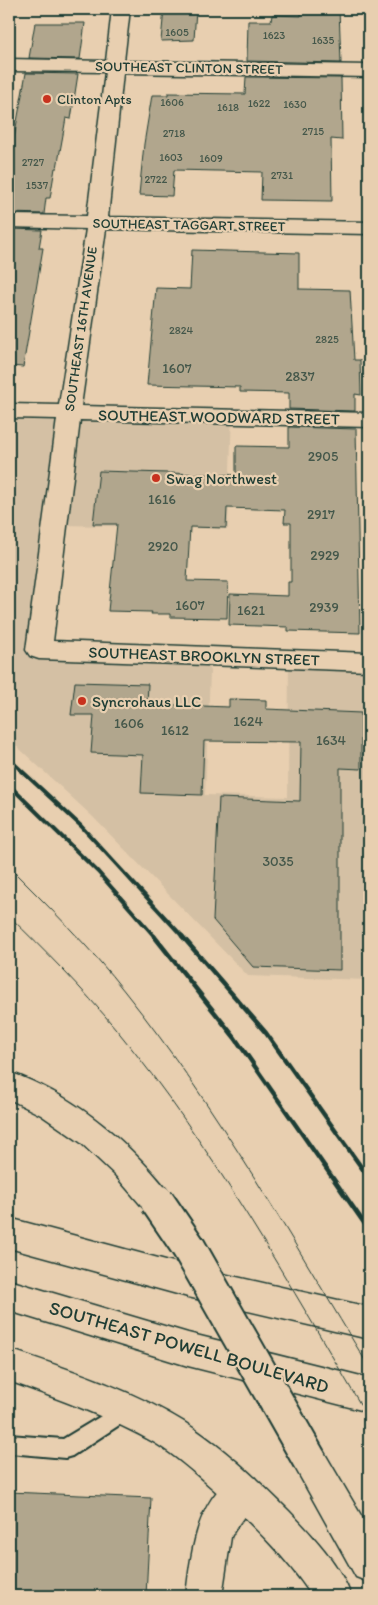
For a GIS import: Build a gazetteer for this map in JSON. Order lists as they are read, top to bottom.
{
  "streets": {
    "street": [
      "SOUTHEAST CLINTON STREET",
      "SOUTHEAST TAGGART STREET",
      "SOUTHEAST 16TH AVENUE",
      "SOUTHEAST WOODWARD STREET",
      "SOUTHEAST BROOKLYN STREET",
      "SOUTHEAST POWELL BOULEVARD"
    ]
  },
  "crossings": [
    ["SOUTHEAST CLINTON STREET", "SOUTHEAST 16TH AVENUE"],
    ["SOUTHEAST TAGGART STREET", "SOUTHEAST 16TH AVENUE"],
    ["SOUTHEAST 16TH AVENUE", "SOUTHEAST WOODWARD STREET"],
    ["SOUTHEAST 16TH AVENUE", "SOUTHEAST BROOKLYN STREET"]
  ],
  "places": ["Clinton Apts", "Swag Northwest", "Syncrohaus LLC"],
  "house_numbers": [
    "1605",
    "1623",
    "1635",
    "1606",
    "1622",
    "1630",
    "1618",
    "2715",
    "2718",
    "1603",
    "1609",
    "2727",
    "2731",
    "2722",
    "1537",
    "2824",
    "2825",
    "1607",
    "2837",
    "2905",
    "1616",
    "2917",
    "2920",
    "2929",
    "1607",
    "2939",
    "1621",
    "1624",
    "1606",
    "1612",
    "1634",
    "3035"
  ]
}
